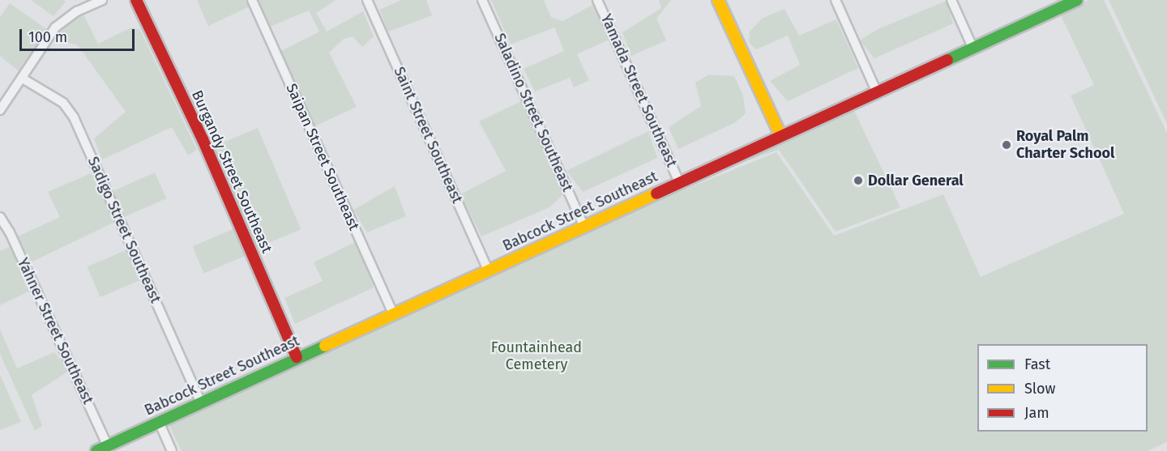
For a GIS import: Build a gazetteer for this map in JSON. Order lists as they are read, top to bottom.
{
  "streets": {
    "main road": ["Burgandy Street Southeast", "Babcock Street Southeast"],
    "street": [
      "Yamada Street Southeast",
      "Saladino Street Southeast",
      "Saint Street Southeast",
      "Saipan Street Southeast",
      "Sadigo Street Southeast",
      "Yahner Street Southeast"
    ]
  },
  "crossings": [
    ["Yamada Street Southeast", "Babcock Street Southeast"],
    ["Saladino Street Southeast", "Babcock Street Southeast"],
    ["Saint Street Southeast", "Babcock Street Southeast"],
    ["Saipan Street Southeast", "Babcock Street Southeast"],
    ["Burgandy Street Southeast", "Babcock Street Southeast"],
    ["Babcock Street Southeast", "Sadigo Street Southeast"],
    ["Babcock Street Southeast", "Yahner Street Southeast"]
  ],
  "parks": ["Fountainhead Cemetery"],
  "places": ["Royal Palm Charter School", "Dollar General"],
  "legend": ["Fast", "Slow", "Jam"],
  "scale_bar": "100 m"
}
